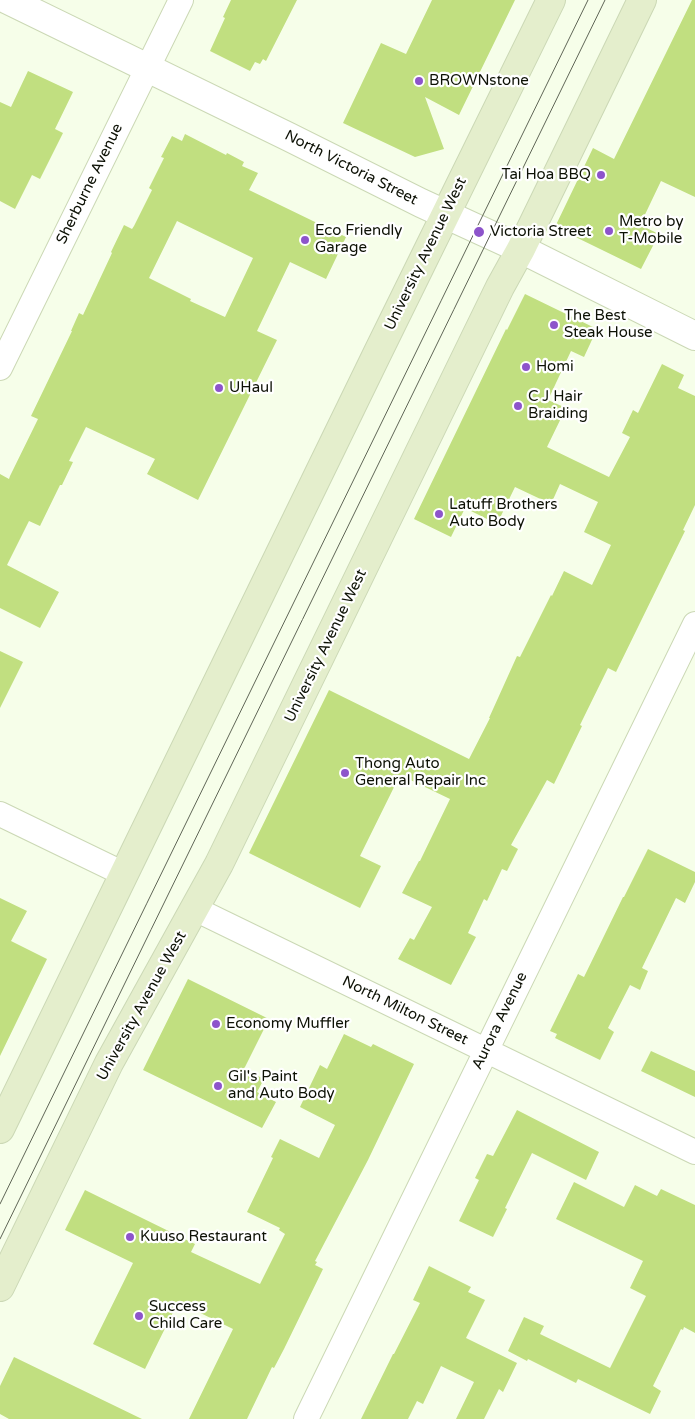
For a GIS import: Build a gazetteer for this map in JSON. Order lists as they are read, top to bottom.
{
  "streets": {
    "main road": ["University Avenue West"],
    "street": [
      "North Victoria Street",
      "Sherburne Avenue",
      "North Milton Street",
      "Aurora Avenue"
    ]
  },
  "crossings": [
    ["North Victoria Street", "Sherburne Avenue"],
    ["North Victoria Street", "University Avenue West"],
    ["University Avenue West", "North Milton Street"],
    ["North Milton Street", "Aurora Avenue"]
  ],
  "places": [
    "BROWNstone",
    "Tai Hoa BBQ",
    "Metro by T-Mobile",
    "Victoria Street",
    "Eco Friendly Garage",
    "The Best Steak House",
    "Homi",
    "UHaul",
    "C J Hair Braiding",
    "Latuff Brothers Auto Body",
    "Thong Auto General Repair Inc",
    "Economy Muffler",
    "Gil's Paint and Auto Body",
    "Kuuso Restaurant",
    "Success Child Care"
  ]
}
